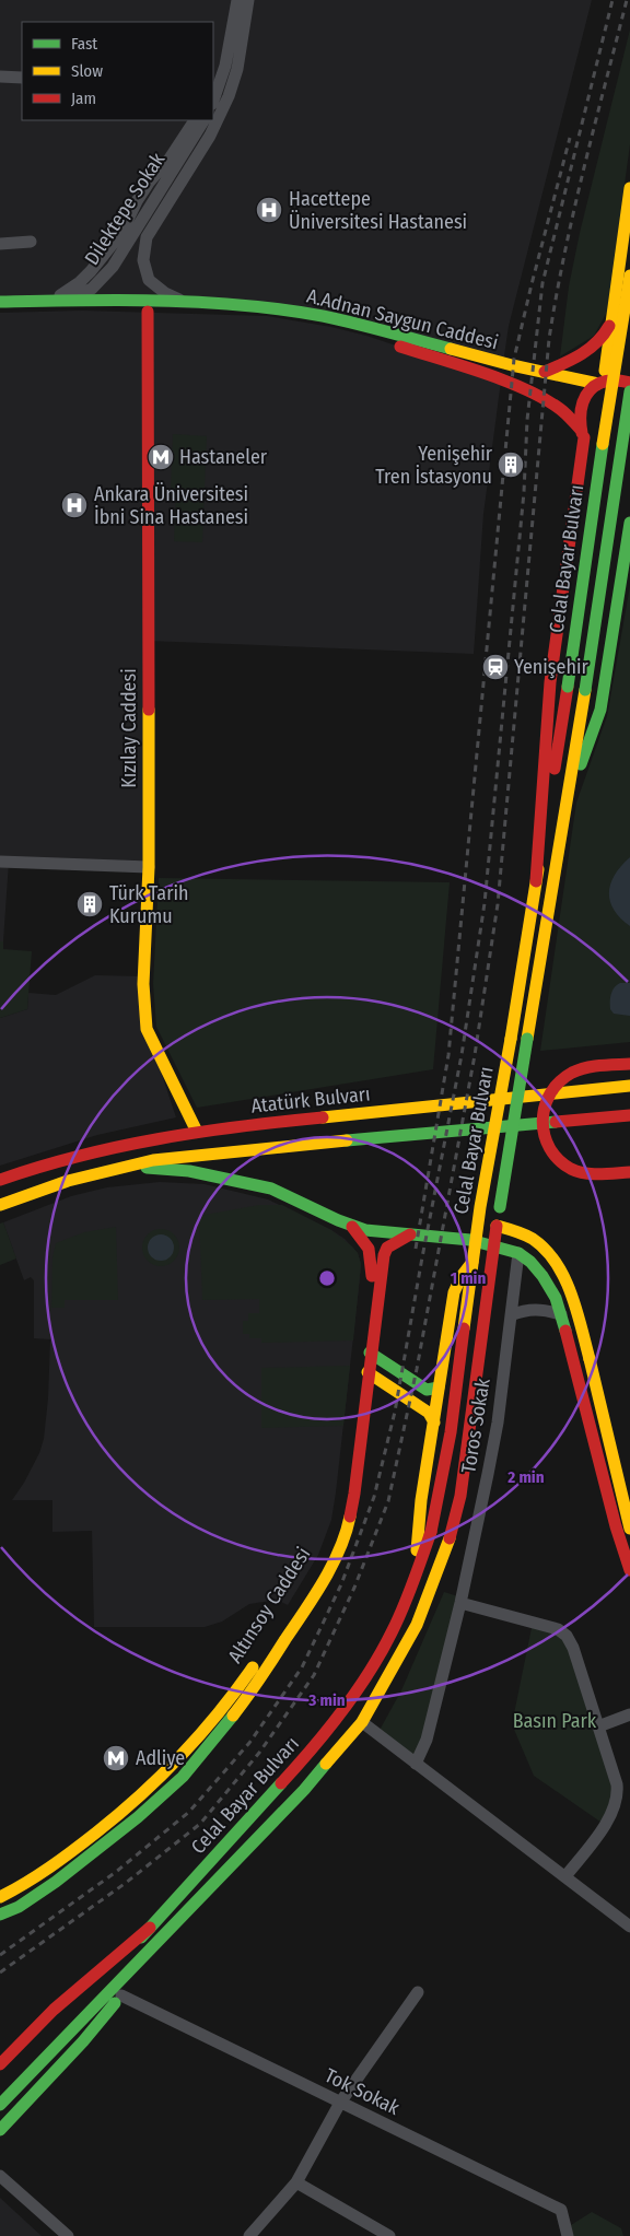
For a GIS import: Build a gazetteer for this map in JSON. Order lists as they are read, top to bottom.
{
  "streets": {
    "main road": [
      "A.Adnan Saygun Caddesi",
      "Celal Bayar Bulvarı",
      "Kızılay Caddesi",
      "Atatürk Bulvarı",
      "Altınsoy Caddesi"
    ],
    "street": ["Dilektepe Sokak", "Toros Sokak", "Tok Sokak"]
  },
  "crossings": [
    ["Dilektepe Sokak", "A.Adnan Saygun Caddesi"],
    ["A.Adnan Saygun Caddesi", "Kızılay Caddesi"],
    ["Celal Bayar Bulvarı", "Tok Sokak"],
    ["Kızılay Caddesi", "Atatürk Bulvarı"]
  ],
  "parks": ["Basın Park"],
  "places": {
    "hospital": ["Hacettepe Üniversitesi Hastanesi", "Ankara Üniversitesi İbni Sina Hastanesi"],
    "metro station": ["Hastaneler", "Adliye"],
    "building": ["Yenişehir Tren İstasyonu", "Türk Tarih Kurumu"],
    "station": ["Yenişehir"]
  },
  "legend": ["Fast", "Slow", "Jam"],
  "rings": ["1 min", "2 min", "3 min"]
}
